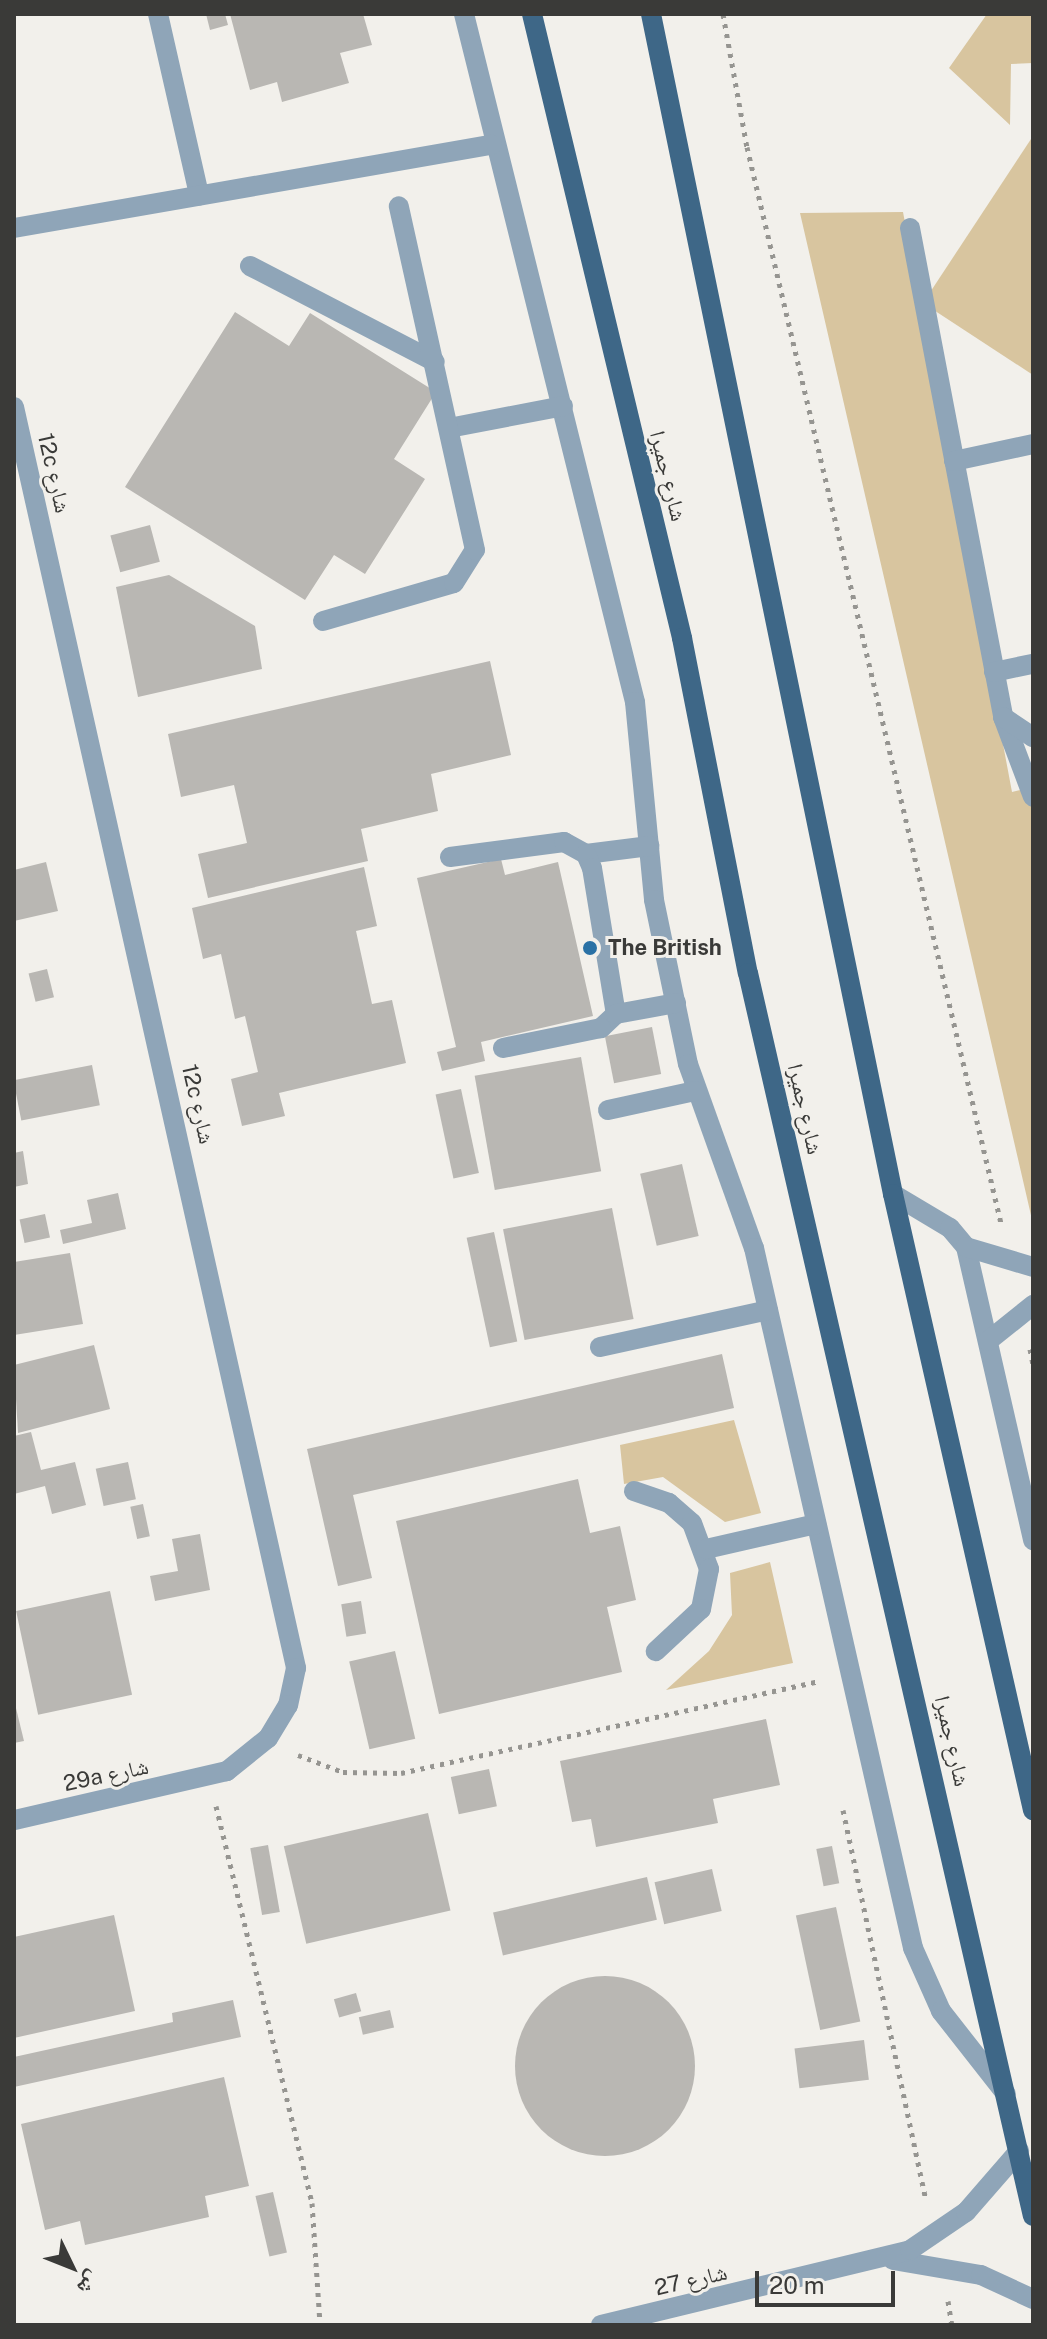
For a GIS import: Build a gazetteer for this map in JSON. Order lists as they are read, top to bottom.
{
  "streets": {
    "main road": ["شارع جميرا"],
    "street": ["12c شارع", "29a شارع", "شارع 27"]
  },
  "crossings": [
    ["12c شارع", "29a شارع"],
    ["شارع جميرا", "شارع 27"]
  ],
  "places": ["The British"],
  "scale_bar": "20 m",
  "north": "bottom right"
}
